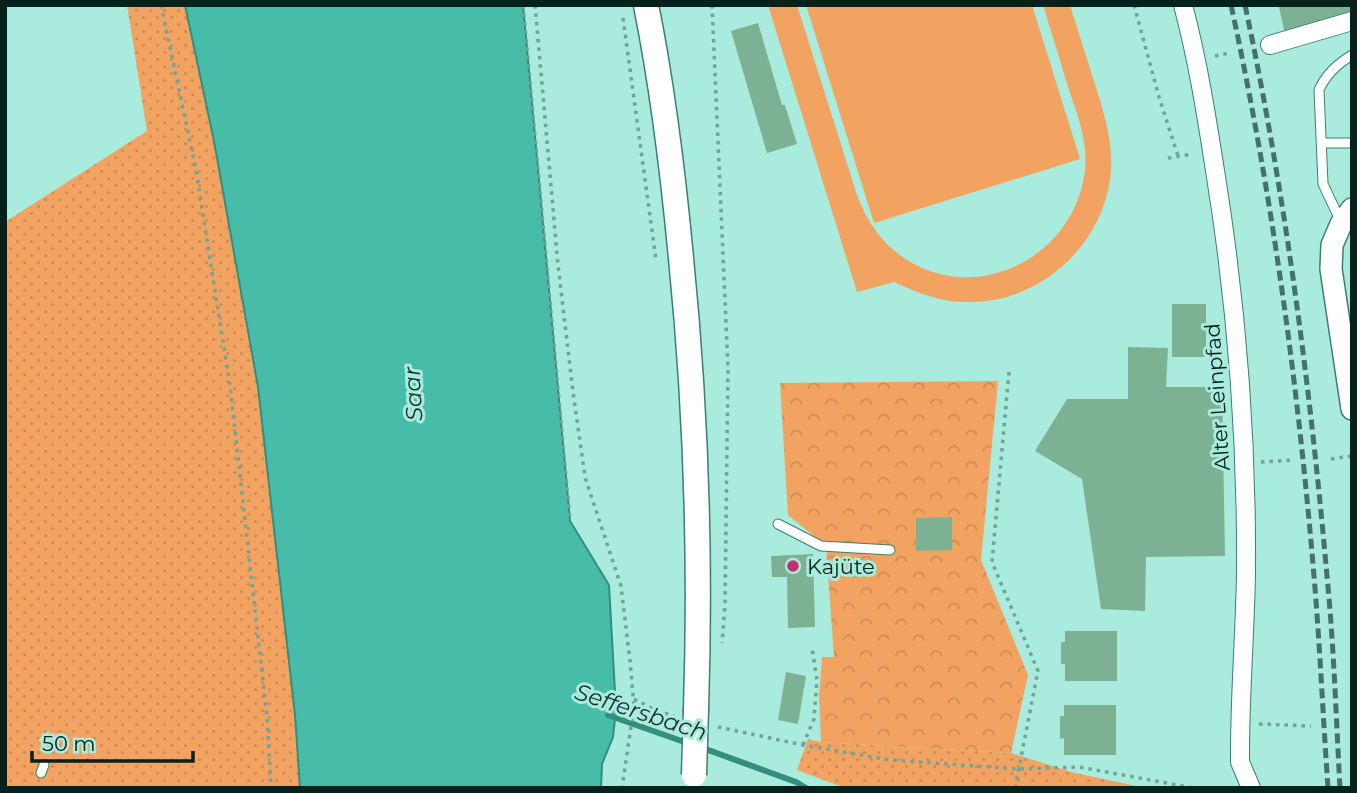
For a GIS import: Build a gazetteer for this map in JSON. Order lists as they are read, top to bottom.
{
  "streets": {
    "street": ["Alter Leinpfad"]
  },
  "water": ["Saar", "Seffersbach"],
  "places": ["Kajüte"],
  "scale_bar": "50 m"
}
